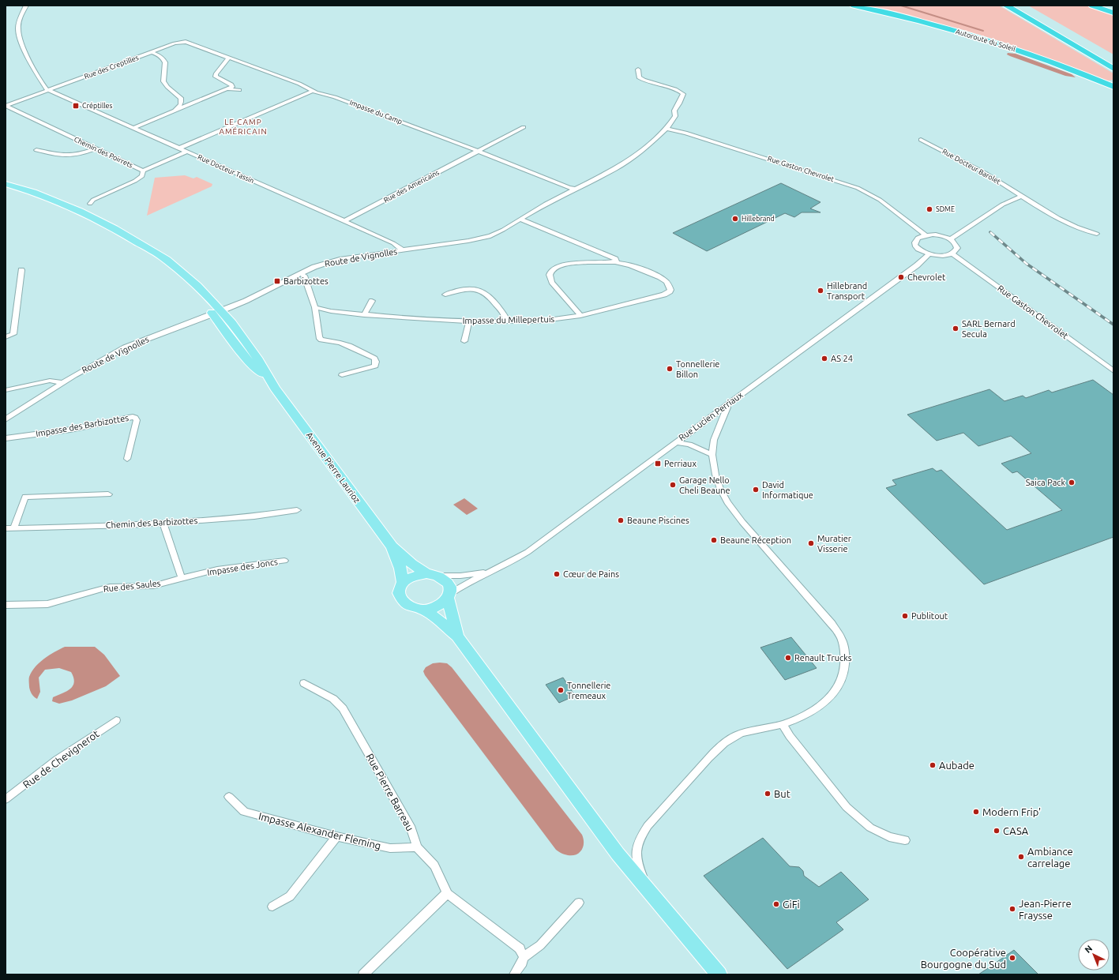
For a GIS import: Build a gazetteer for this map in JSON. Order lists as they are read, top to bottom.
{
  "streets": {
    "highway": ["Autoroute du Soleil"],
    "main road": ["Avenue Pierre Laurioz"],
    "street": [
      "Rue des Creptilles",
      "Impasse du Camp",
      "Chemin des Poirrets",
      "Rue Docteur Barolet",
      "Rue Docteur Tassin",
      "Rue Gaston Chevrolet",
      "Rue des Americains",
      "Route de Vignolles",
      "Impasse du Millepertuis",
      "Rue Lucien Perriaux",
      "Impasse des Barbizottes",
      "Chemin des Barbizottes",
      "Impasse des Joncs",
      "Rue des Saules",
      "Rue de Chevignerot",
      "Rue Pierre Barreau",
      "Impasse Alexander Fleming"
    ]
  },
  "crossings": [
    ["Rue des Creptilles", "Impasse du Camp"],
    ["Rue des Creptilles", "Rue Docteur Tassin"],
    ["Impasse du Camp", "Rue des Americains"],
    ["Impasse du Camp", "Route de Vignolles"],
    ["Rue Docteur Tassin", "Rue des Americains"],
    ["Rue Docteur Tassin", "Route de Vignolles"],
    ["Rue Gaston Chevrolet", "Route de Vignolles"],
    ["Route de Vignolles", "Avenue Pierre Laurioz"],
    ["Rue Lucien Perriaux", "Avenue Pierre Laurioz"],
    ["Impasse des Joncs", "Rue des Saules"],
    ["Rue Pierre Barreau", "Impasse Alexander Fleming"]
  ],
  "districts": ["LE CAMP AMÉRICAIN"],
  "places": {
    "transit": ["Créptilles", "Barbizottes", "Perriaux"],
    "other": [
      "SDME",
      "Hillebrand",
      "Chevrolet",
      "Hillebrand Transport",
      "SARL Bernard Secula",
      "AS 24",
      "Tonnellerie Billon",
      "Saica Pack",
      "Garage Nello Cheli Beaune",
      "David Informatique",
      "Beaune Piscines",
      "Beaune Réception",
      "Muratier Visserie",
      "Cœur de Pains",
      "Publitout",
      "Renault Trucks",
      "Tonnellerie Tremeaux",
      "Aubade",
      "But",
      "Modern Frip'",
      "CASA",
      "Ambiance carrelage",
      "GiFi",
      "Jean-Pierre Fraysse",
      "Coopérative Bourgogne du Sud"
    ]
  },
  "north": "top left"
}
